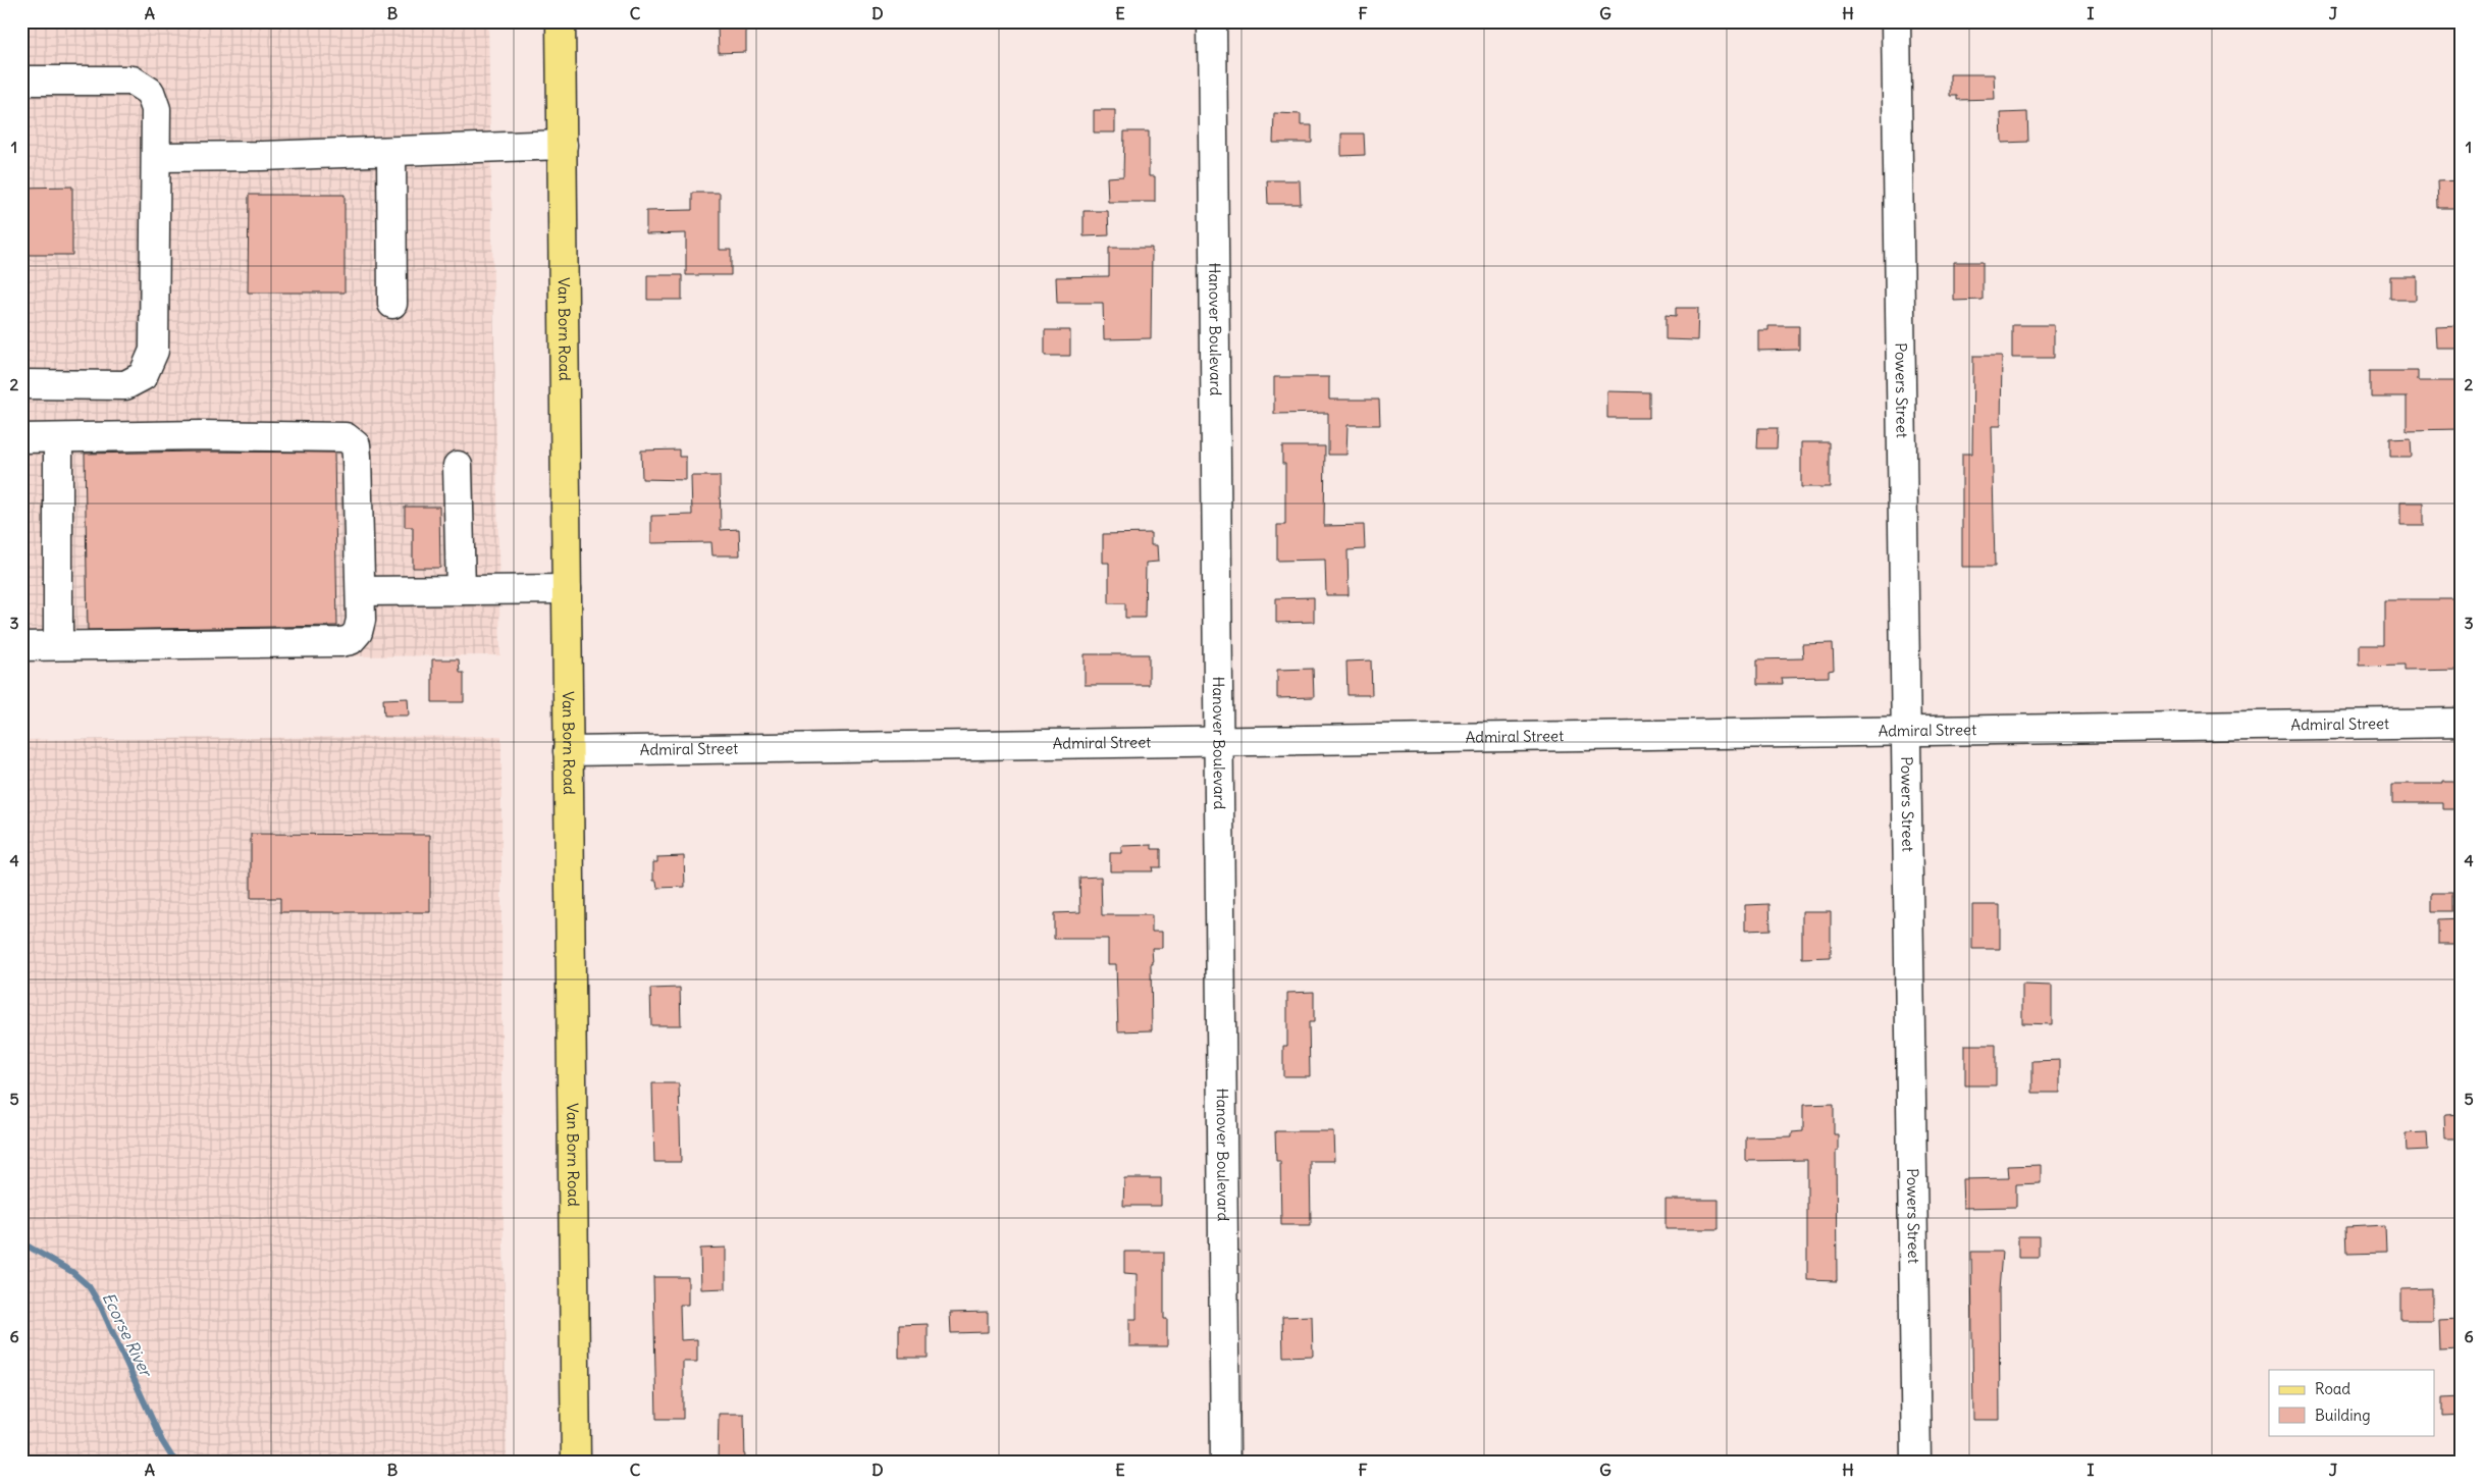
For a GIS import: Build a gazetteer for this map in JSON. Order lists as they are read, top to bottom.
{
  "streets": {
    "main road": ["Van Born Road"],
    "street": ["Hanover Boulevard", "Powers Street", "Admiral Street"]
  },
  "crossings": [
    ["Van Born Road", "Admiral Street"],
    ["Hanover Boulevard", "Admiral Street"],
    ["Powers Street", "Admiral Street"]
  ],
  "water": ["Ecorse River"],
  "legend": ["Road", "Building"],
  "grid": {
    "columns": [
      "A",
      "B",
      "C",
      "D",
      "E",
      "F",
      "G",
      "H",
      "I",
      "J"
    ],
    "rows": [
      "1",
      "2",
      "3",
      "4",
      "5",
      "6"
    ]
  }
}
